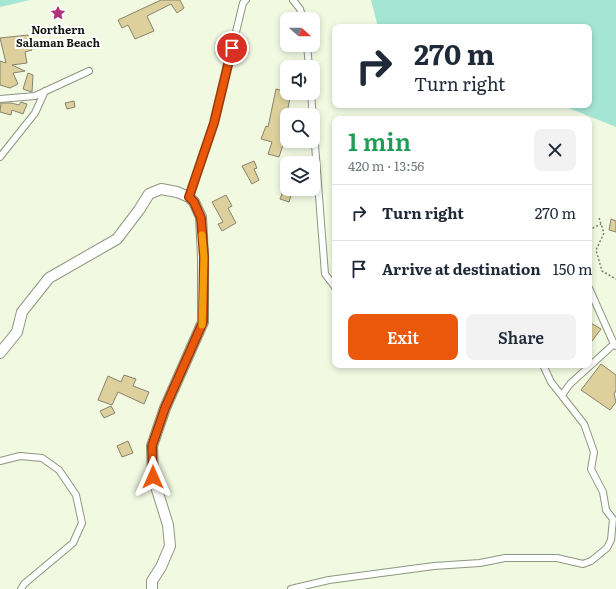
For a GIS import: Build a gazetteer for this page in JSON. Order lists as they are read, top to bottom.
{
  "places": {
    "place": ["Northern Salaman Beach"]
  },
  "north": "right",
  "page": {
    "turn": ["270 m", "Turn right"],
    "heading": ["1 min", "420 m · 13:56"],
    "list": [
      {
        "name": "Turn right",
        "value": "270 m"
      },
      {
        "name": "Arrive at destination",
        "value": "150 m"
      }
    ],
    "buttons": ["Exit", "Share"]
  }
}
